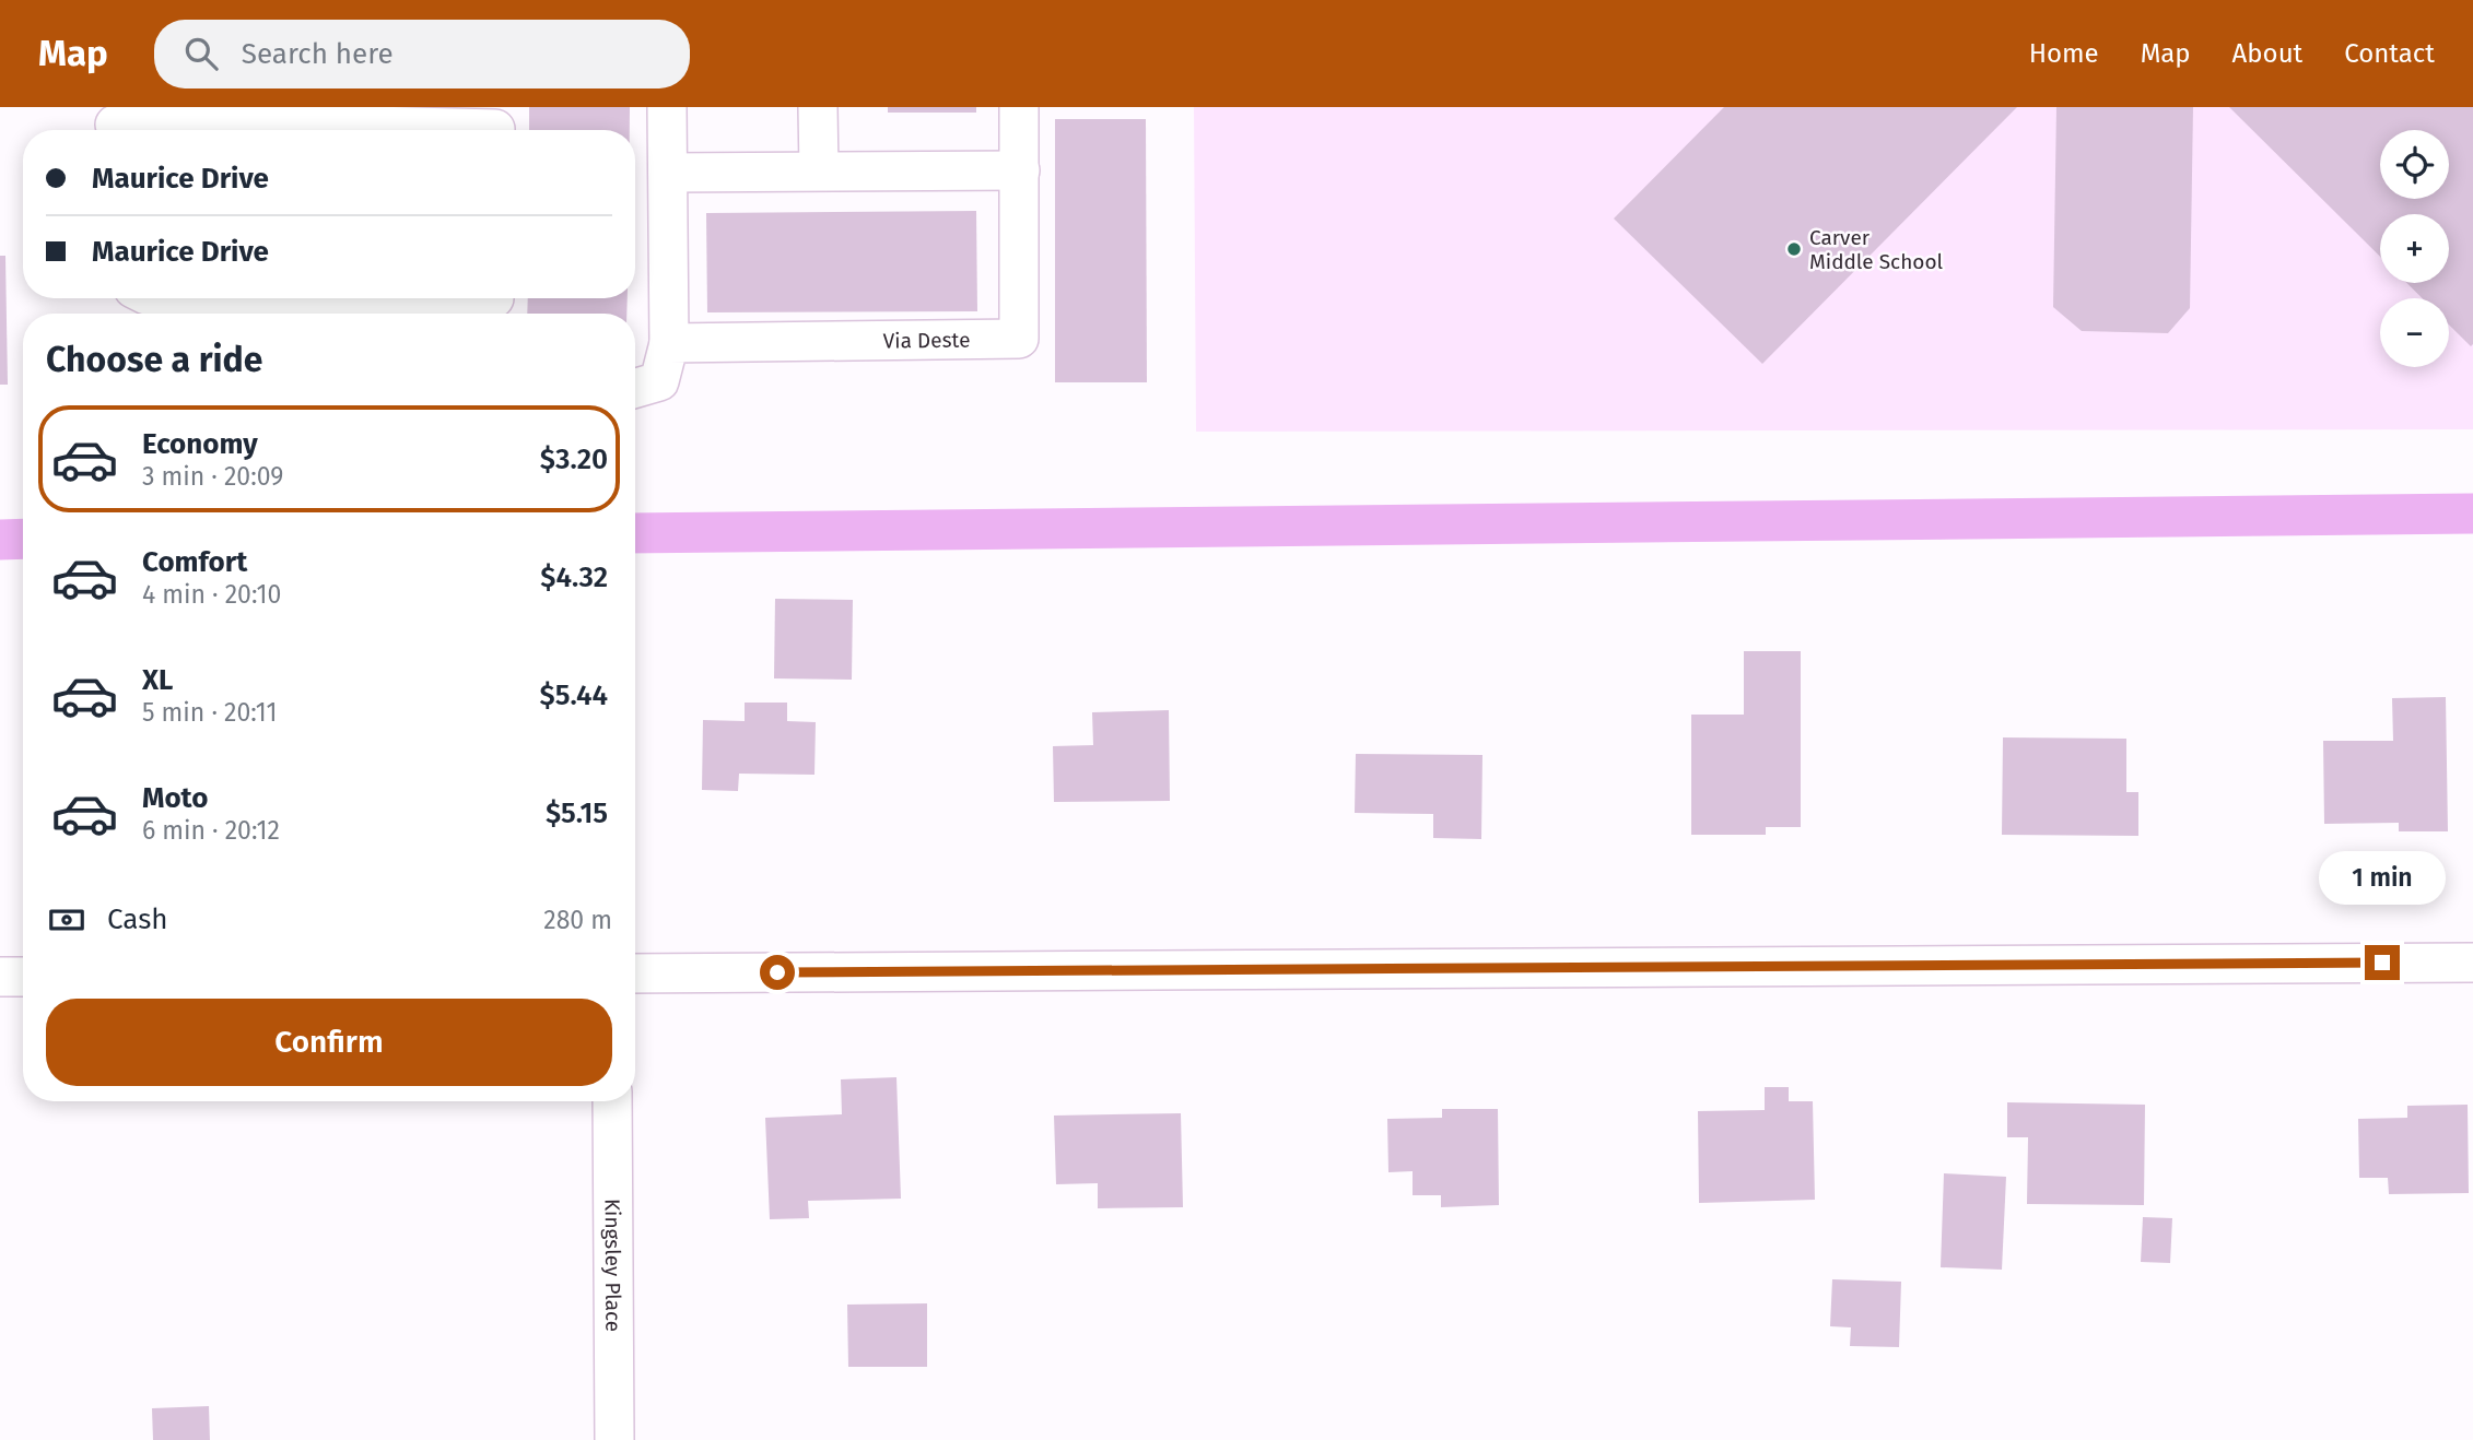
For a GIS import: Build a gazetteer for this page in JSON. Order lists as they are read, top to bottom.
{
  "streets": {
    "street": ["Via Deste", "Kingsley Place"]
  },
  "places": ["Carver Middle School"],
  "page": {
    "header": "Map",
    "search": "Search here",
    "nav": [
      "Home",
      "Map",
      "About",
      "Contact"
    ],
    "map_buttons": ["+", "−"],
    "banner": ["Maurice Drive", "Maurice Drive"],
    "heading": "Choose a ride",
    "list": [
      {
        "name": "Economy",
        "note": "3 min · 20:09",
        "value": "$3.20"
      },
      {
        "name": "Comfort",
        "note": "4 min · 20:10",
        "value": "$4.32"
      },
      {
        "name": "XL",
        "note": "5 min · 20:11",
        "value": "$5.44"
      },
      {
        "name": "Moto",
        "note": "6 min · 20:12",
        "value": "$5.15"
      }
    ],
    "bubble": "1 min",
    "pay": ["Cash", "280 m"],
    "buttons": "Confirm"
  }
}
